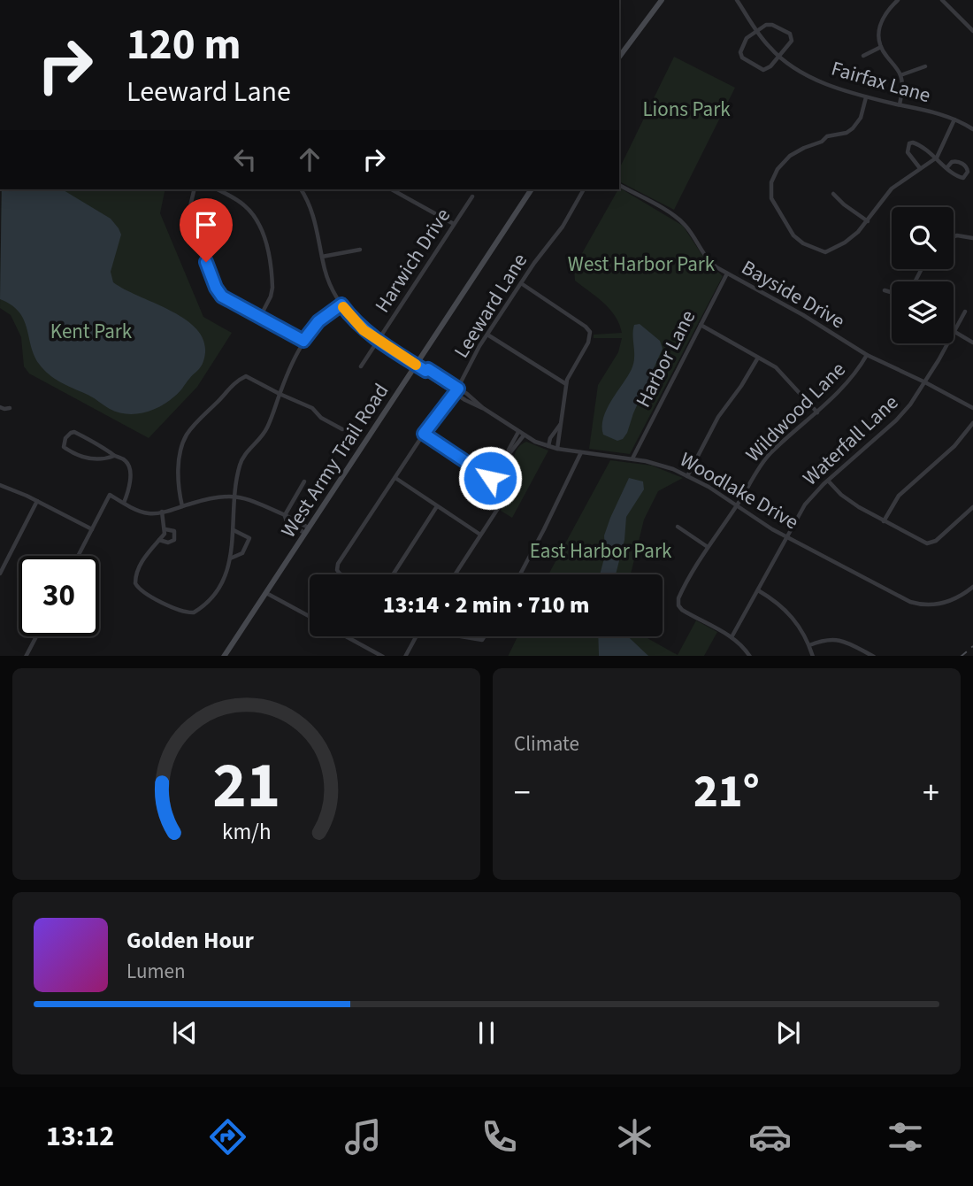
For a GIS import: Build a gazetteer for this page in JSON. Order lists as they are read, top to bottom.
{
  "streets": {
    "main road": ["West Army Trail Road"],
    "street": [
      "Fairfax Lane",
      "Harwich Drive",
      "Bayside Drive",
      "Leeward Lane",
      "Harbor Lane",
      "Wildwood Lane",
      "Waterfall Lane",
      "Woodlake Drive"
    ]
  },
  "crossings": [
    ["Harwich Drive", "Woodlake Drive"],
    ["Bayside Drive", "Harbor Lane"],
    ["Bayside Drive", "Wildwood Lane"],
    ["Bayside Drive", "Waterfall Lane"],
    ["Leeward Lane", "Woodlake Drive"],
    ["Harbor Lane", "Woodlake Drive"],
    ["Wildwood Lane", "Waterfall Lane"],
    ["Wildwood Lane", "Woodlake Drive"],
    ["Waterfall Lane", "Woodlake Drive"],
    ["West Army Trail Road", "Woodlake Drive"]
  ],
  "parks": [
    "Lions Park",
    "West Harbor Park",
    "Kent Park",
    "East Harbor Park"
  ],
  "page": {
    "turn": ["120 m", "Leeward Lane"],
    "limit": "30",
    "trip": "13:14 · 2 min · 710 m",
    "tile": "Climate",
    "heat": ["−", "21°", "+"],
    "song": ["Golden Hour", "Lumen"],
    "tabs": "13:12",
    "gauge": ["21", "km/h"]
  }
}
